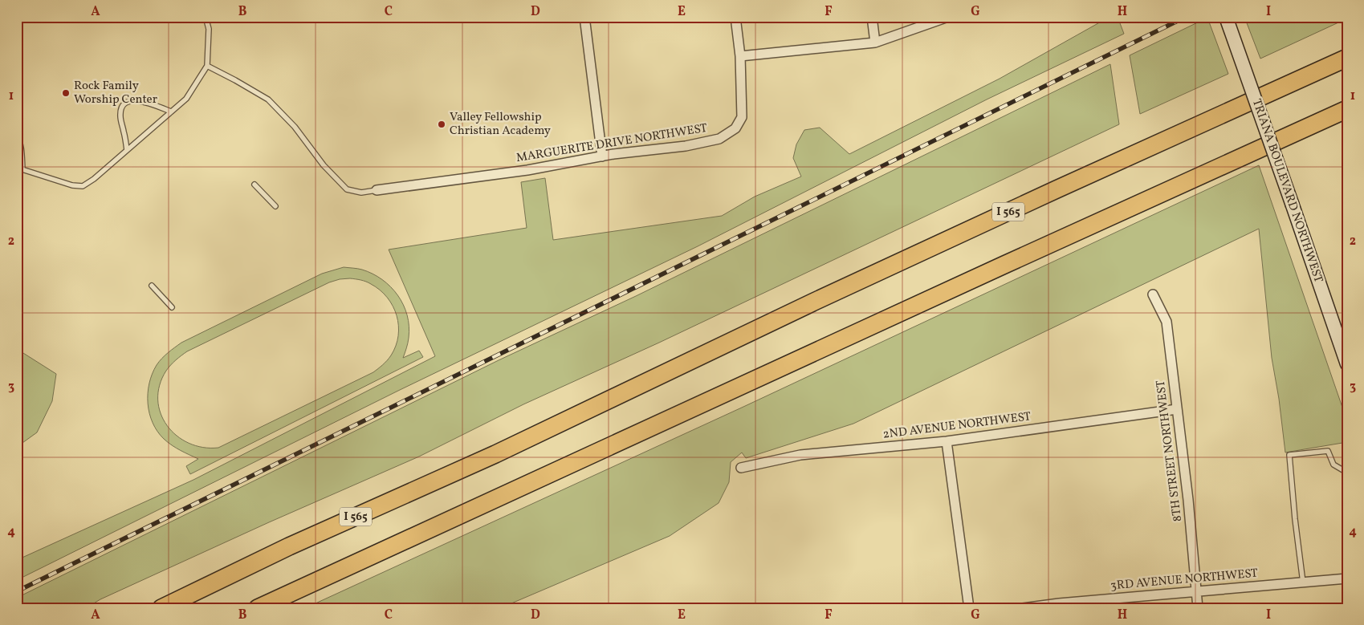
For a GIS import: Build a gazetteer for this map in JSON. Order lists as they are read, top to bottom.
{
  "streets": {
    "highway": ["I 565"],
    "street": [
      "MARGUERITE DRIVE NORTHWEST",
      "TRIANA BOULEVARD NORTHWEST",
      "2ND AVENUE NORTHWEST",
      "8TH STREET NORTHWEST",
      "3RD AVENUE NORTHWEST"
    ]
  },
  "crossings": [
    ["2ND AVENUE NORTHWEST", "8TH STREET NORTHWEST"],
    ["8TH STREET NORTHWEST", "3RD AVENUE NORTHWEST"]
  ],
  "places": ["Rock Family Worship Center", "Valley Fellowship Christian Academy"],
  "grid": {
    "columns": [
      "A",
      "B",
      "C",
      "D",
      "E",
      "F",
      "G",
      "H",
      "I"
    ],
    "rows": [
      "1",
      "2",
      "3",
      "4"
    ]
  }
}
